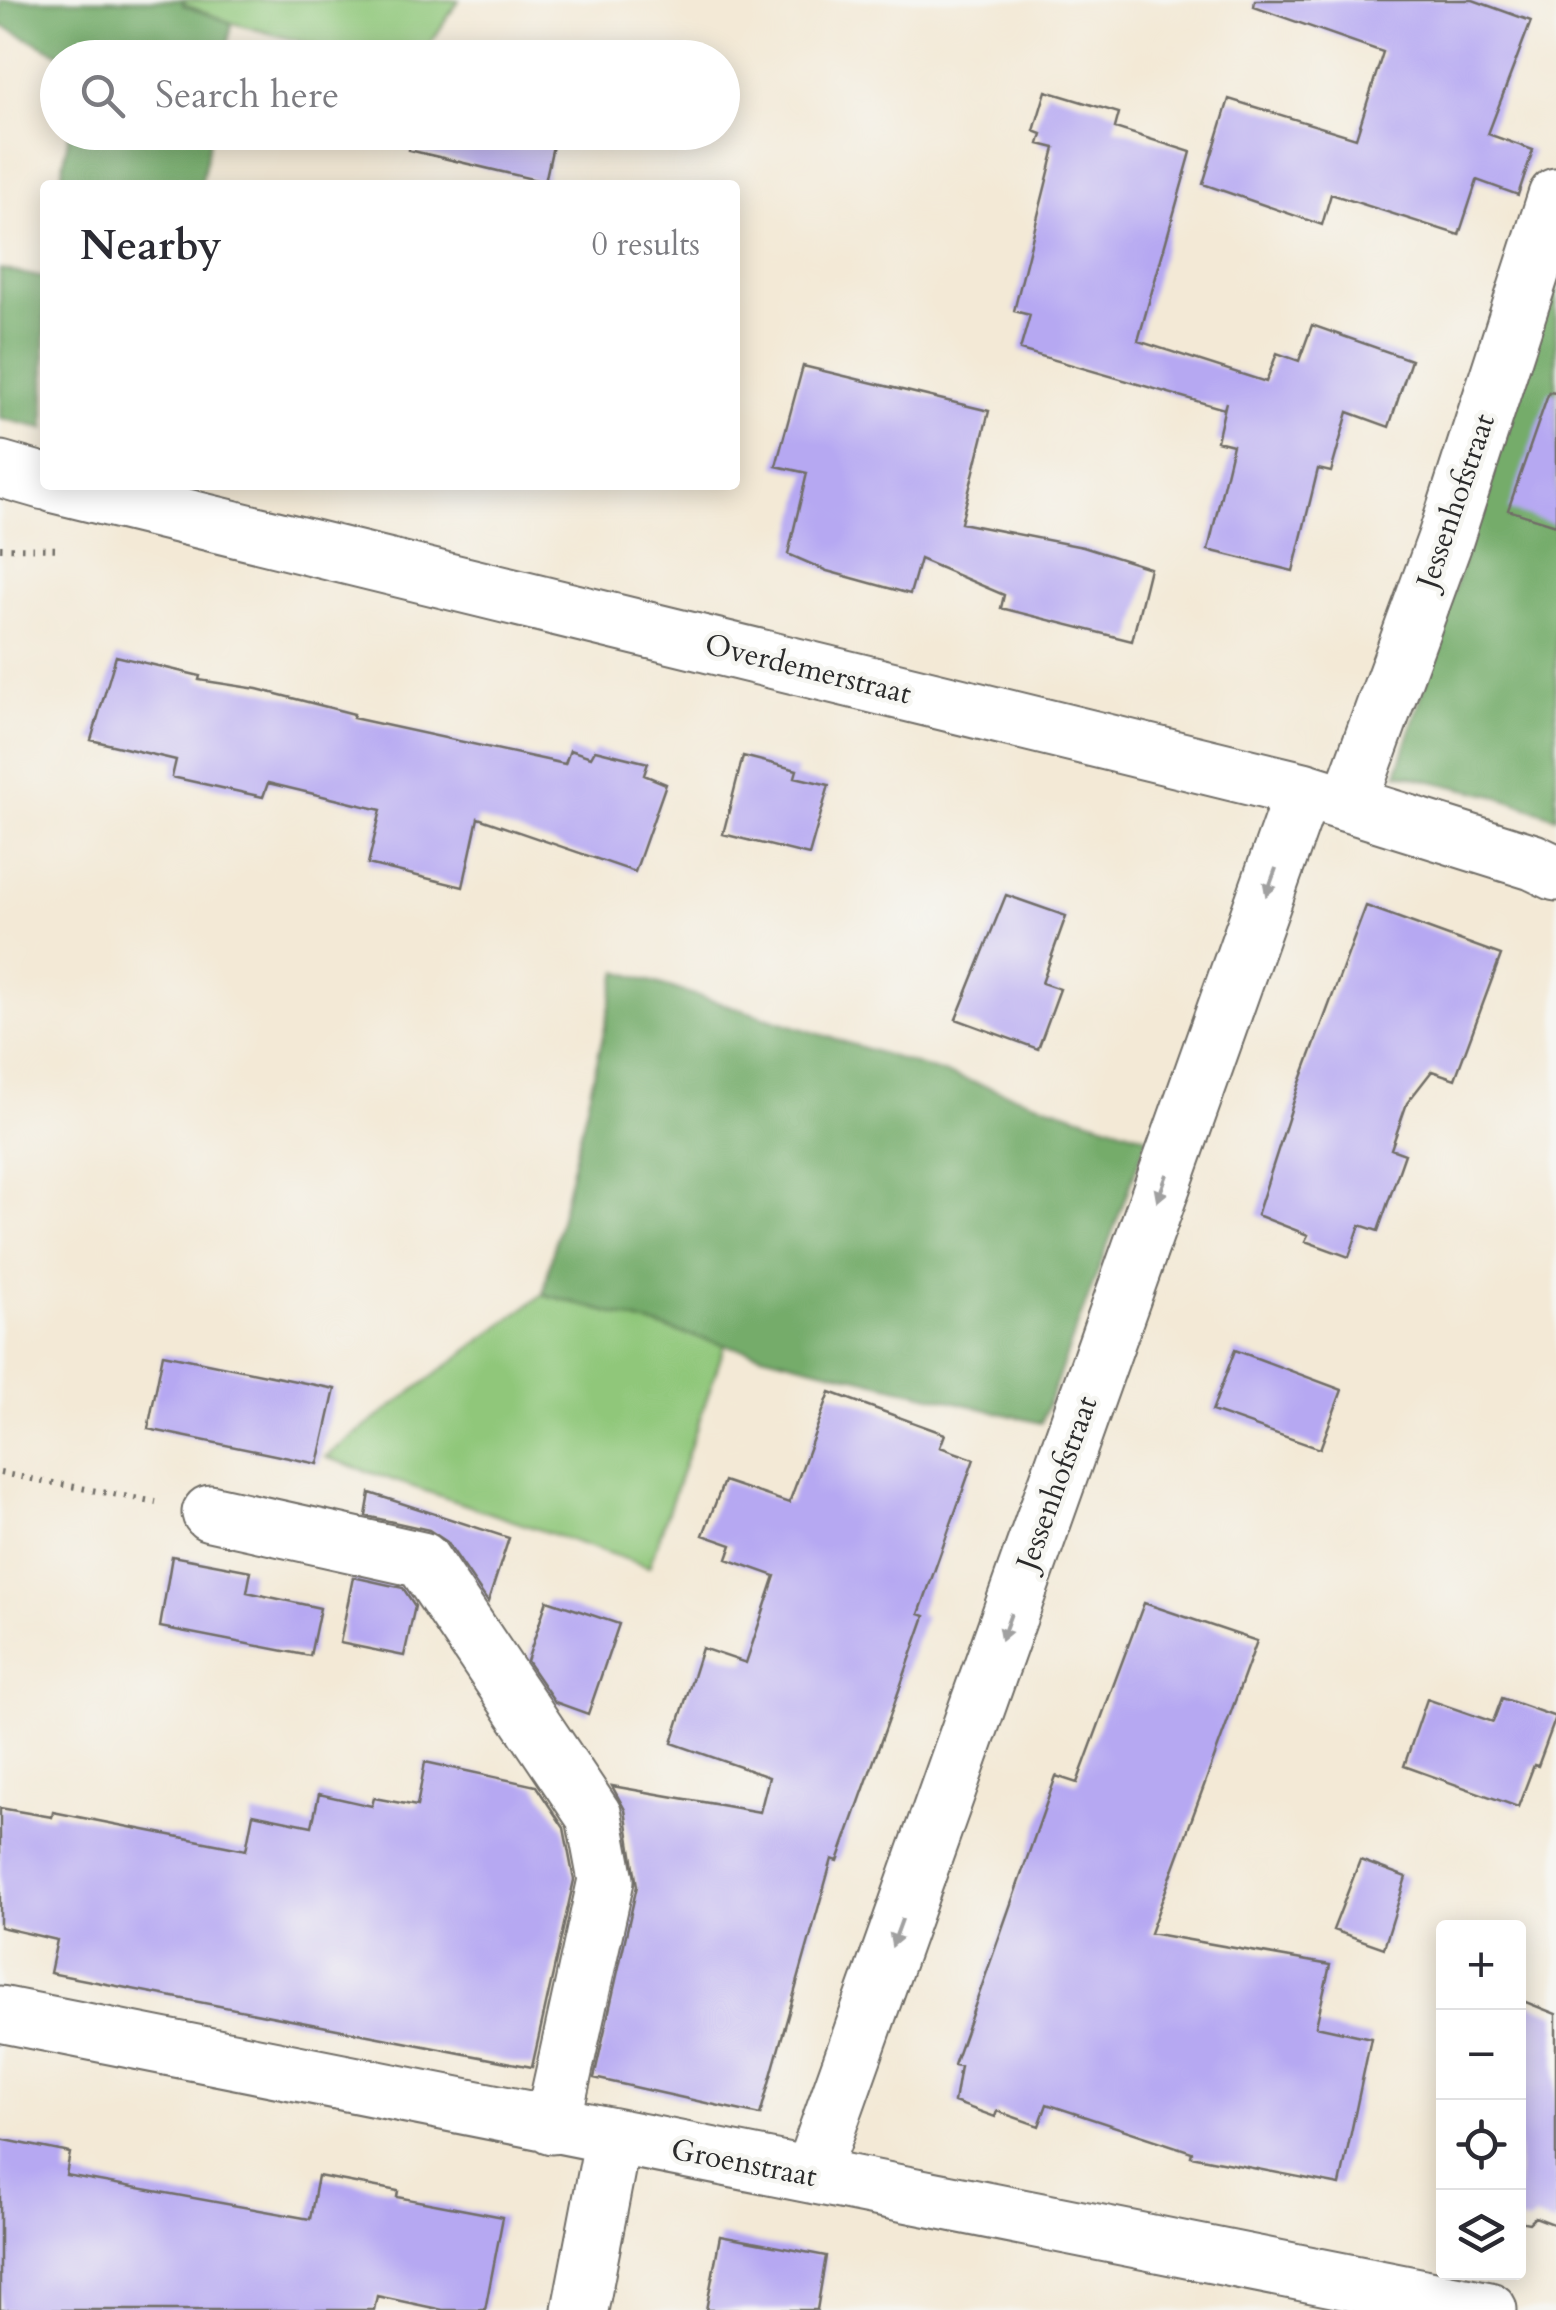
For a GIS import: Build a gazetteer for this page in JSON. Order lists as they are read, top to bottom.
{
  "streets": {
    "street": ["Jessenhofstraat", "Overdemerstraat", "Groenstraat"]
  },
  "crossings": [
    ["Jessenhofstraat", "Overdemerstraat"],
    ["Jessenhofstraat", "Groenstraat"]
  ],
  "one_way": ["Jessenhofstraat"],
  "page": {
    "search": "Search here",
    "heading": ["Nearby", "0 results"],
    "map_buttons": ["+", "−"]
  }
}
